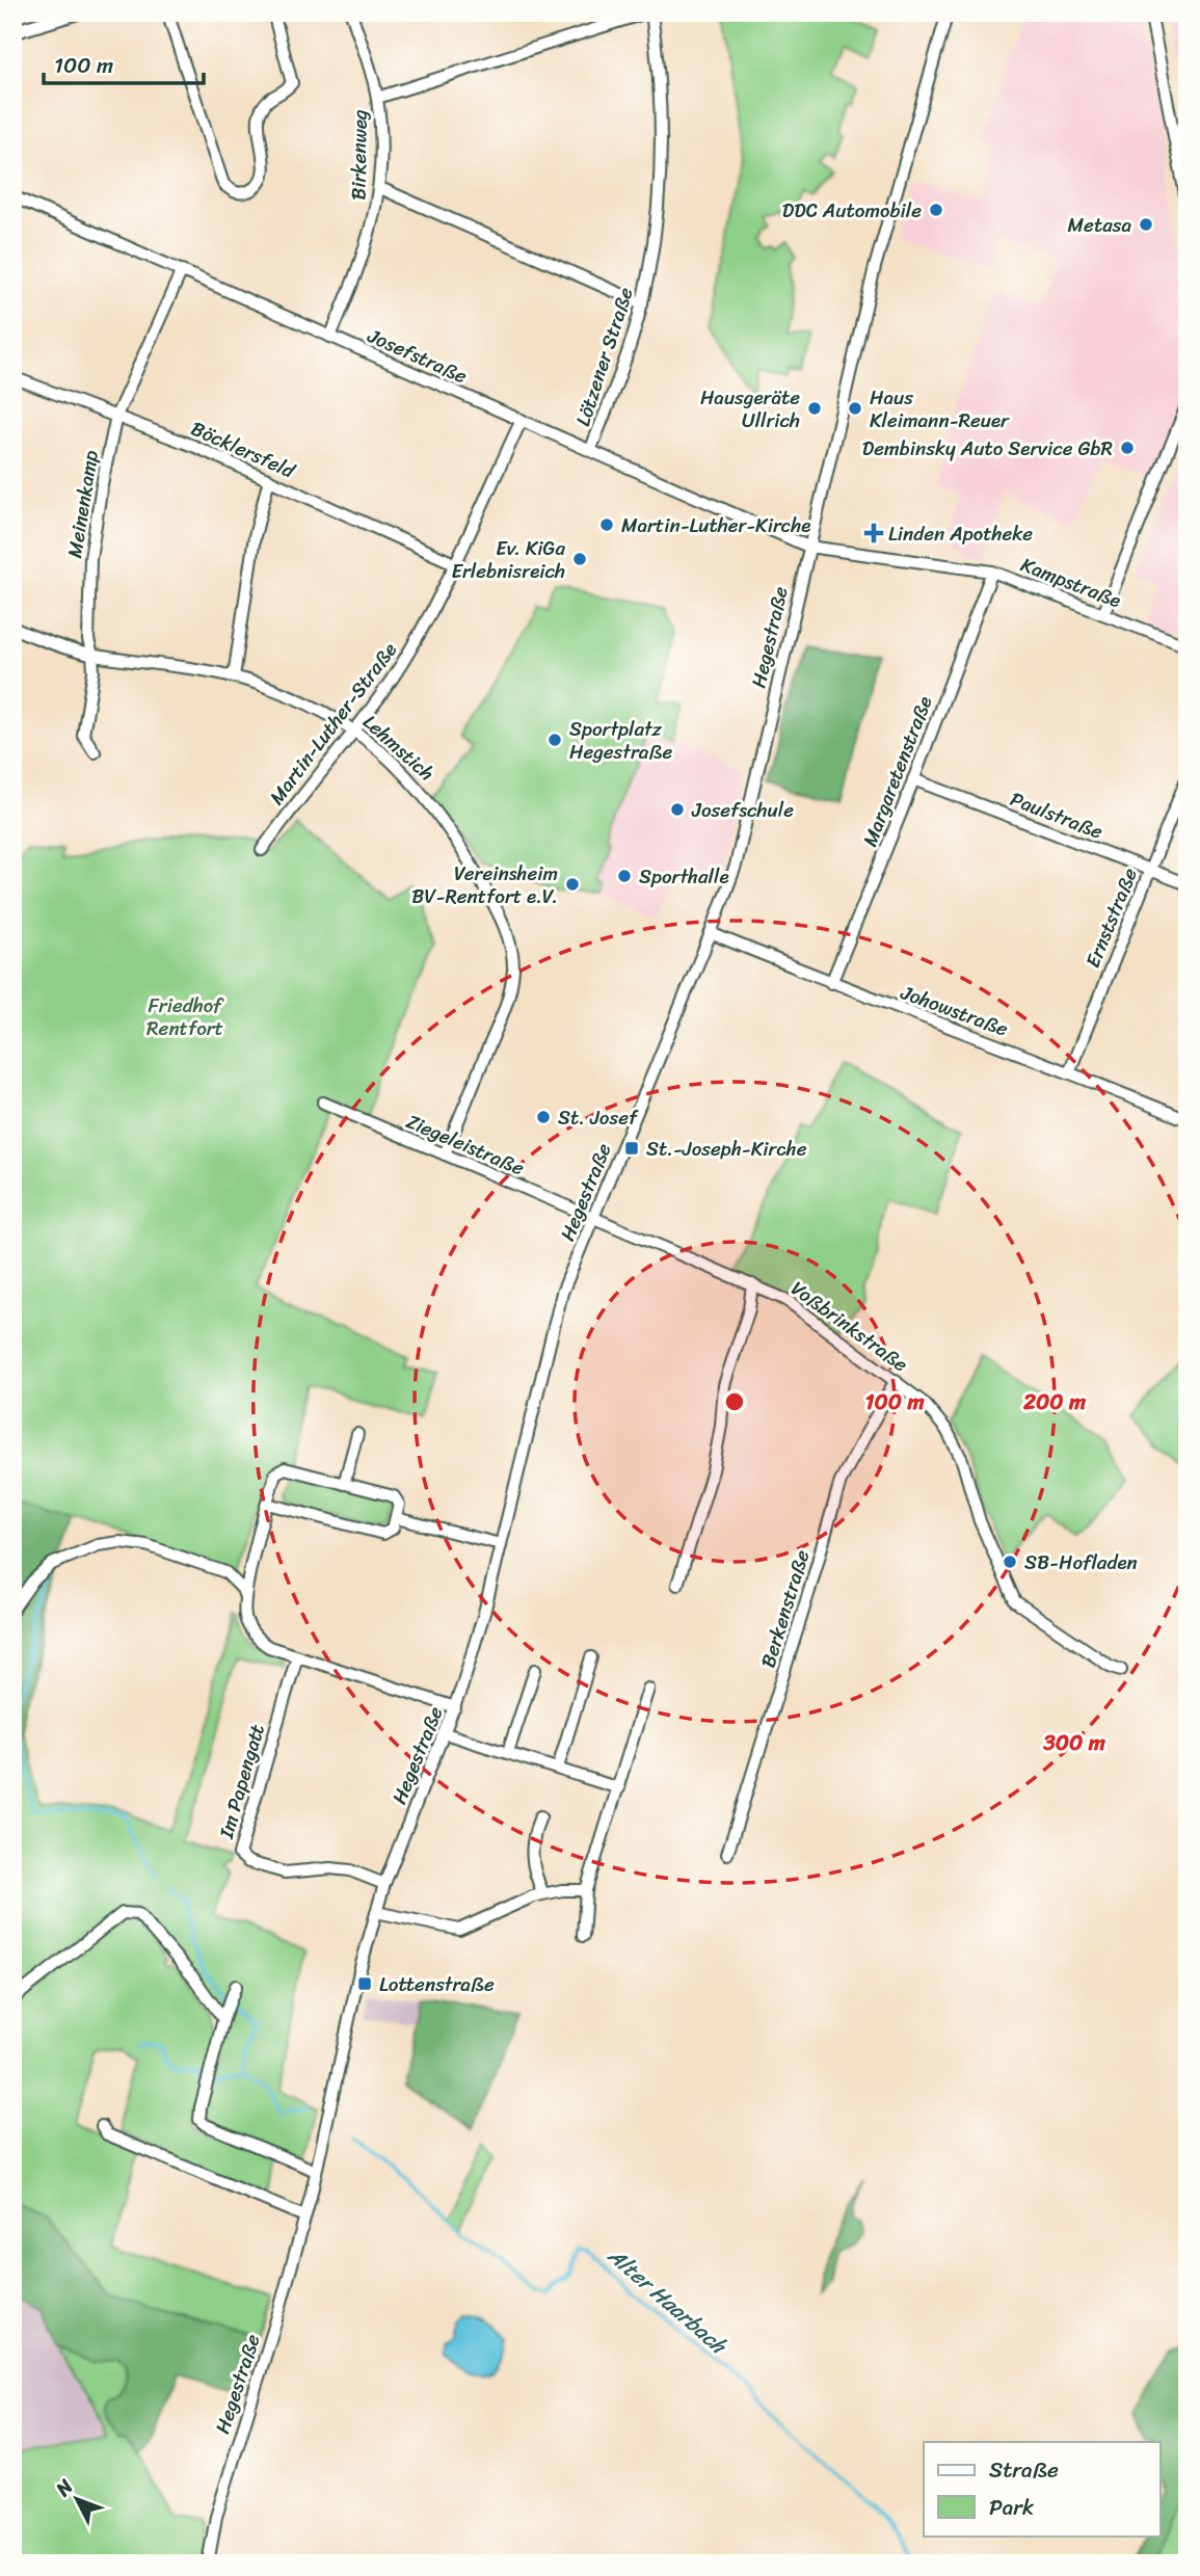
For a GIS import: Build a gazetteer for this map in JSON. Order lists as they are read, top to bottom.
{
  "streets": {
    "street": [
      "Birkenweg",
      "Josefstraße",
      "Lötzener Straße",
      "Böcklersfeld",
      "Meinenkamp",
      "Kampstraße",
      "Hegestraße",
      "Martin-Luther-Straße",
      "Lehmstich",
      "Margaretenstraße",
      "Paulstraße",
      "Ernststraße",
      "Johowstraße",
      "Ziegeleistraße",
      "Voßbrinkstraße",
      "Berkenstraße",
      "Im Papengatt"
    ]
  },
  "crossings": [
    ["Birkenweg", "Josefstraße"],
    ["Josefstraße", "Lötzener Straße"],
    ["Josefstraße", "Meinenkamp"],
    ["Josefstraße", "Kampstraße"],
    ["Josefstraße", "Hegestraße"],
    ["Josefstraße", "Martin-Luther-Straße"],
    ["Böcklersfeld", "Meinenkamp"],
    ["Böcklersfeld", "Martin-Luther-Straße"],
    ["Meinenkamp", "Lehmstich"],
    ["Kampstraße", "Hegestraße"],
    ["Kampstraße", "Margaretenstraße"],
    ["Hegestraße", "Johowstraße"],
    ["Hegestraße", "Ziegeleistraße"],
    ["Hegestraße", "Voßbrinkstraße"],
    ["Hegestraße", "Im Papengatt"],
    ["Martin-Luther-Straße", "Lehmstich"],
    ["Lehmstich", "Ziegeleistraße"],
    ["Margaretenstraße", "Paulstraße"],
    ["Margaretenstraße", "Johowstraße"],
    ["Paulstraße", "Ernststraße"],
    ["Ernststraße", "Johowstraße"],
    ["Ziegeleistraße", "Voßbrinkstraße"],
    ["Voßbrinkstraße", "Berkenstraße"]
  ],
  "water": ["Alter Haarbach"],
  "parks": ["Friedhof Rentfort"],
  "places": {
    "other": [
      "DDC Automobile",
      "Metasa",
      "Hausgeräte Ullrich",
      "Haus Kleimann-Reuer",
      "Dembinsky Auto Service GbR",
      "Martin-Luther-Kirche",
      "Ev. KiGa Erlebnisreich",
      "Sportplatz Hegestraße",
      "Josefschule",
      "Sporthalle",
      "Vereinsheim BV-Rentfort e.V.",
      "St. Josef",
      "SB-Hofladen"
    ],
    "health": ["Linden Apotheke"],
    "transit": ["St.-Joseph-Kirche", "Lottenstraße"]
  },
  "legend": ["Straße", "Park"],
  "scale_bar": "100 m",
  "north": "top left",
  "rings": ["100 m", "200 m", "300 m"]
}
